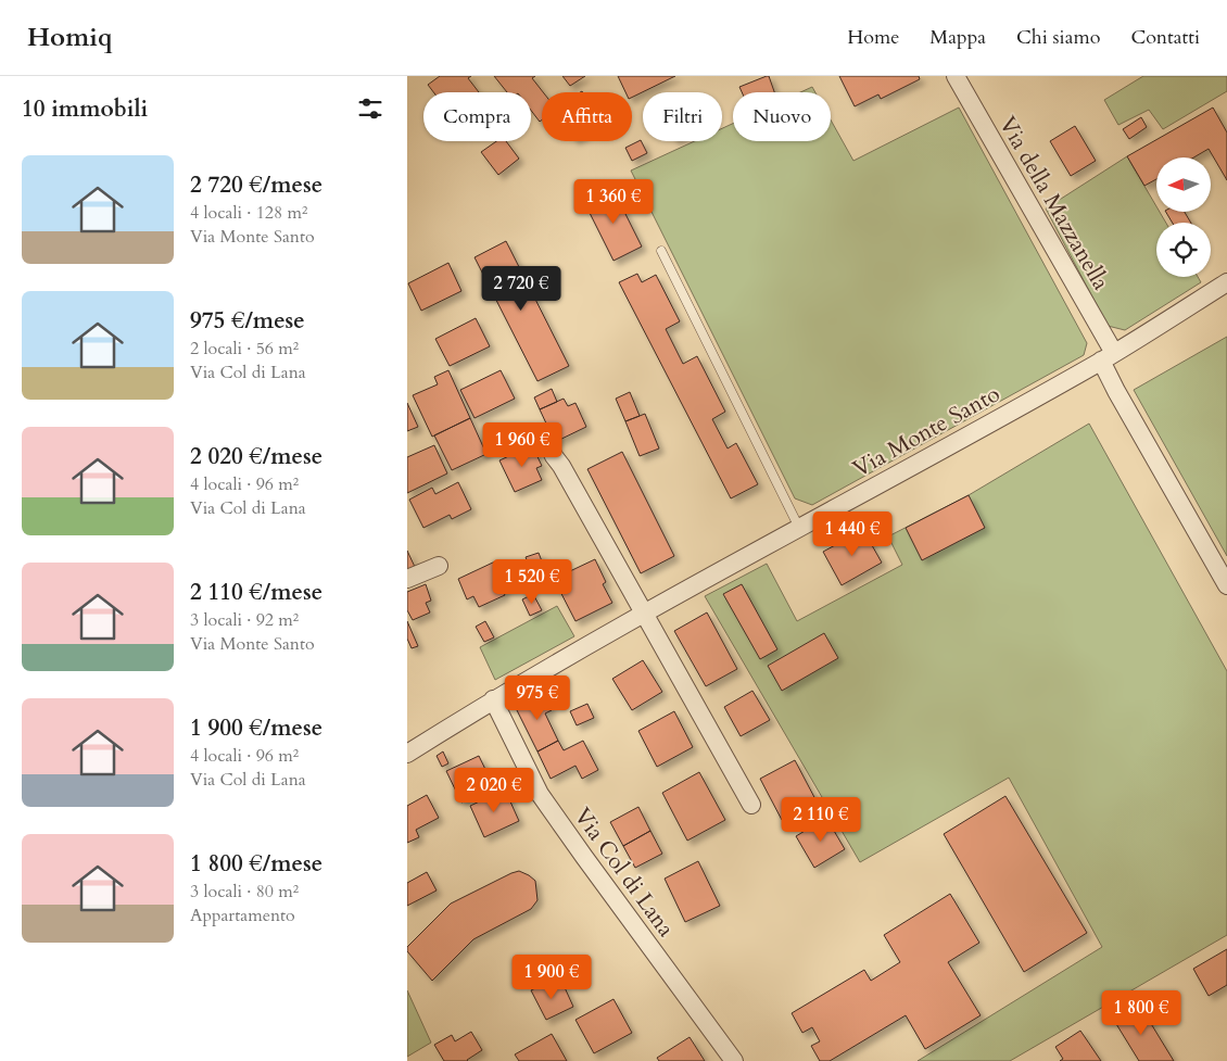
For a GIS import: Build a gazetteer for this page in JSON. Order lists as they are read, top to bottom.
{
  "streets": {
    "street": ["Via della Mazzanella", "Via Monte Santo", "Via Col di Lana"]
  },
  "crossings": [
    ["Via della Mazzanella", "Via Monte Santo"],
    ["Via Monte Santo", "Via Col di Lana"]
  ],
  "north": "left",
  "page": {
    "header": "Homiq",
    "nav": [
      "Home",
      "Mappa",
      "Chi siamo",
      "Contatti"
    ],
    "heading": "10 immobili",
    "chip": [
      "Compra",
      "Affitta",
      "Filtri",
      "Nuovo"
    ],
    "list": [
      {
        "name": "2 720 €/mese",
        "note": "4 locali · 128 m² · Via Monte Santo"
      },
      {
        "name": "975 €/mese",
        "note": "2 locali · 56 m² · Via Col di Lana"
      },
      {
        "name": "2 020 €/mese",
        "note": "4 locali · 96 m² · Via Col di Lana"
      },
      {
        "name": "2 110 €/mese",
        "note": "3 locali · 92 m² · Via Monte Santo"
      },
      {
        "name": "1 900 €/mese",
        "note": "4 locali · 96 m² · Via Col di Lana"
      },
      {
        "name": "1 800 €/mese",
        "note": "3 locali · 80 m² · Appartamento"
      }
    ],
    "price": [
      "1 360 €",
      "2 720 €",
      "1 960 €",
      "1 440 €",
      "1 520 €",
      "975 €",
      "2 020 €",
      "2 110 €",
      "1 900 €",
      "1 800 €"
    ]
  }
}
